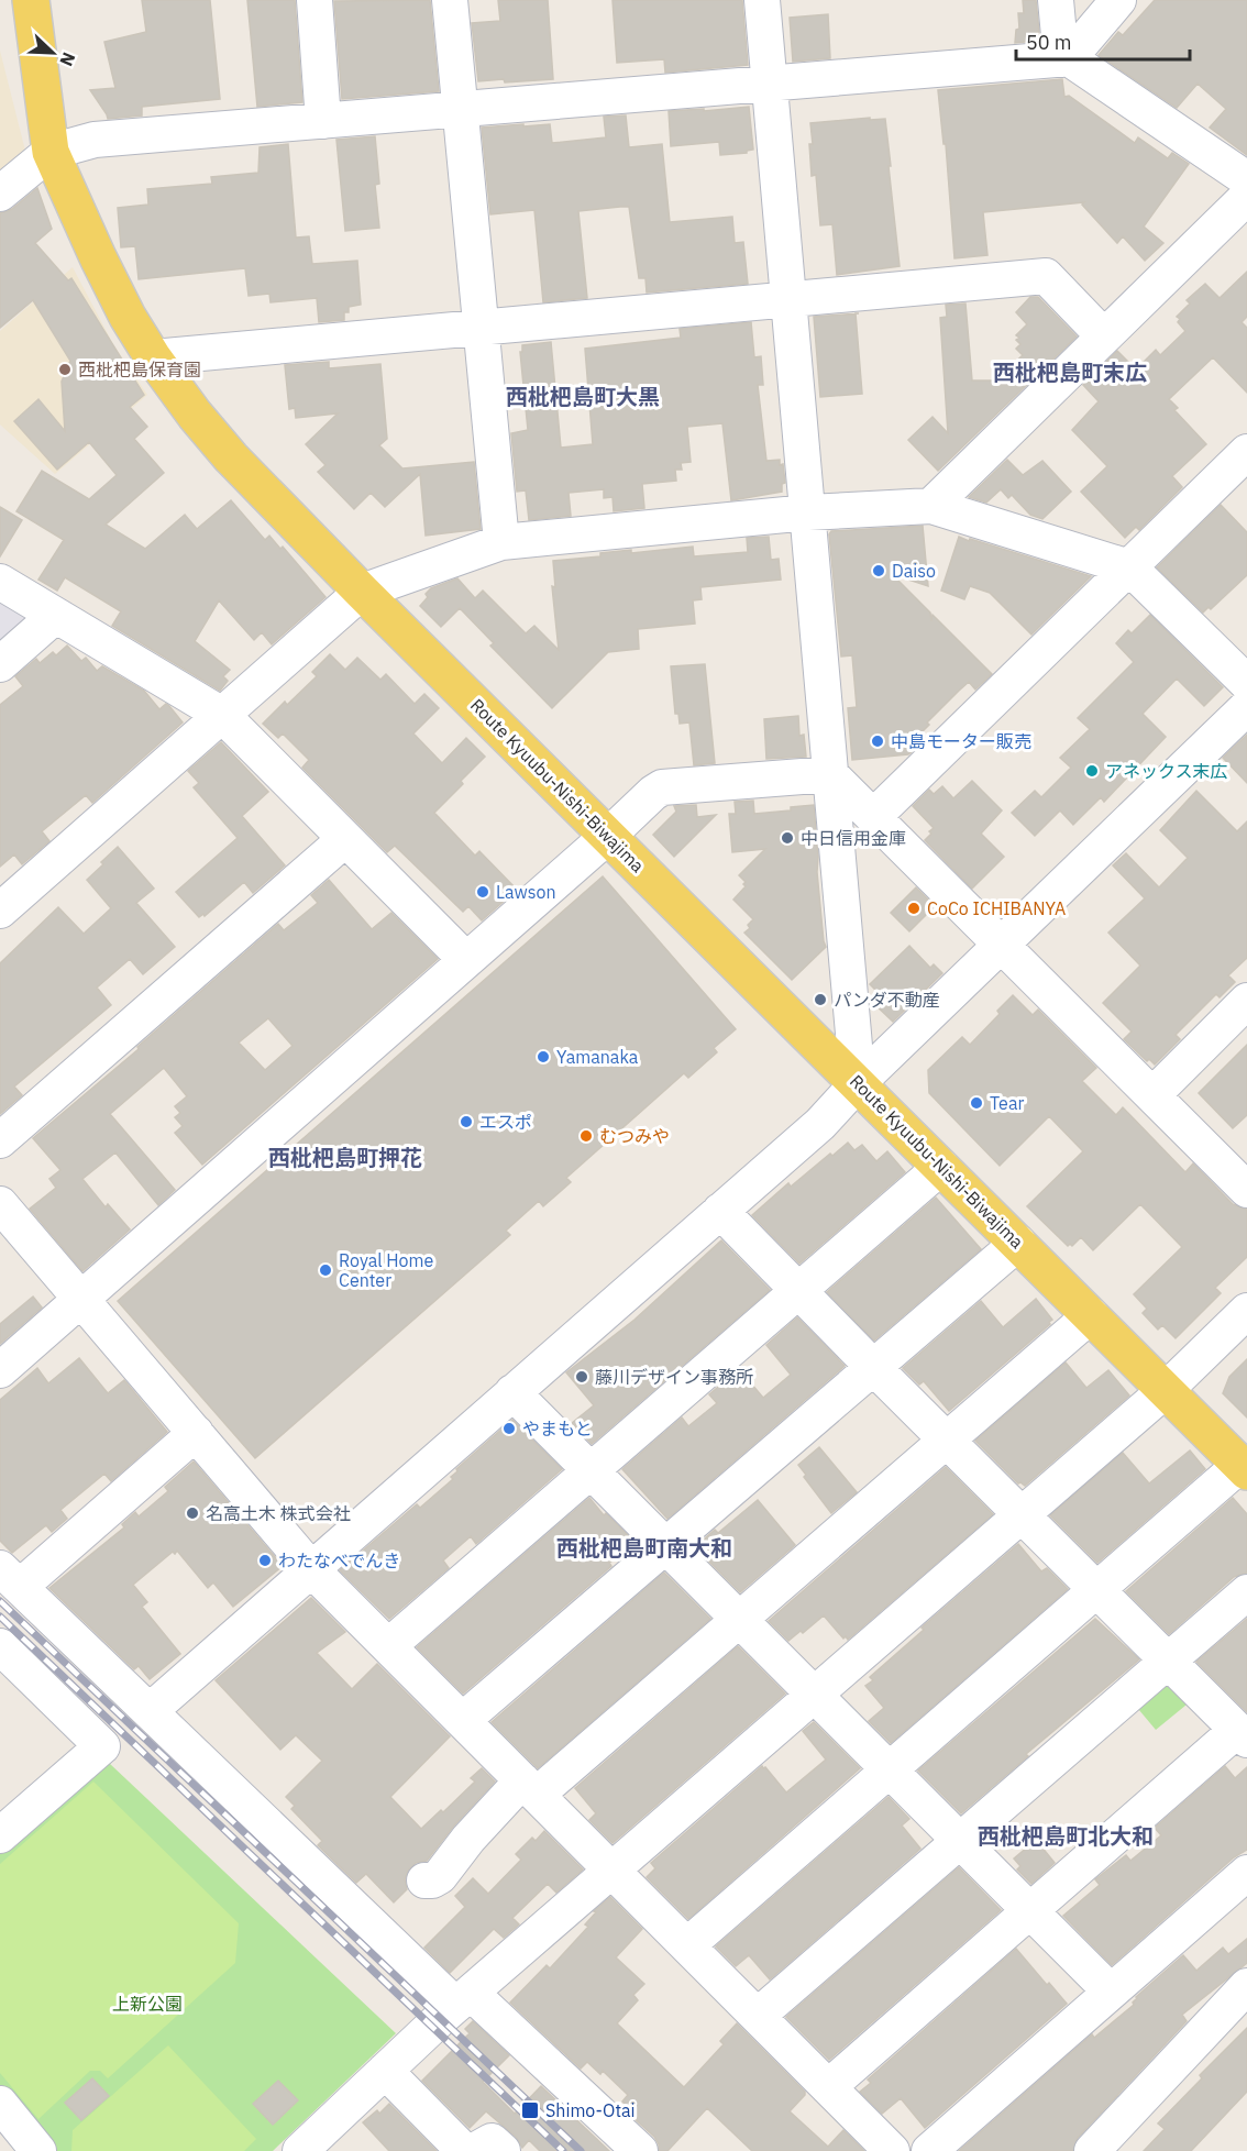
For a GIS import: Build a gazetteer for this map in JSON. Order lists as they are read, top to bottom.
{
  "streets": {
    "main road": ["Route Kyuubu-Nishi-Biwajima"]
  },
  "districts": [
    "西枇杷島町末広",
    "西枇杷島町大黒",
    "西枇杷島町押花",
    "西枇杷島町南大和",
    "西枇杷島町北大和"
  ],
  "parks": ["上新公園"],
  "places": {
    "other": [
      "西枇杷島保育園",
      "Daiso",
      "中島モーター販売",
      "アネックス末広",
      "中日信用金庫",
      "Lawson",
      "CoCo ICHIBANYA",
      "パンダ不動産",
      "Yamanaka",
      "Tear",
      "エスポ",
      "むつみや",
      "Royal Home Center",
      "藤川デザイン事務所",
      "やまもと",
      "名高土木 株式会社",
      "わたなべでんき"
    ],
    "transit": ["Shimo-Otai"]
  },
  "scale_bar": "50 m",
  "north": "bottom right"
}
